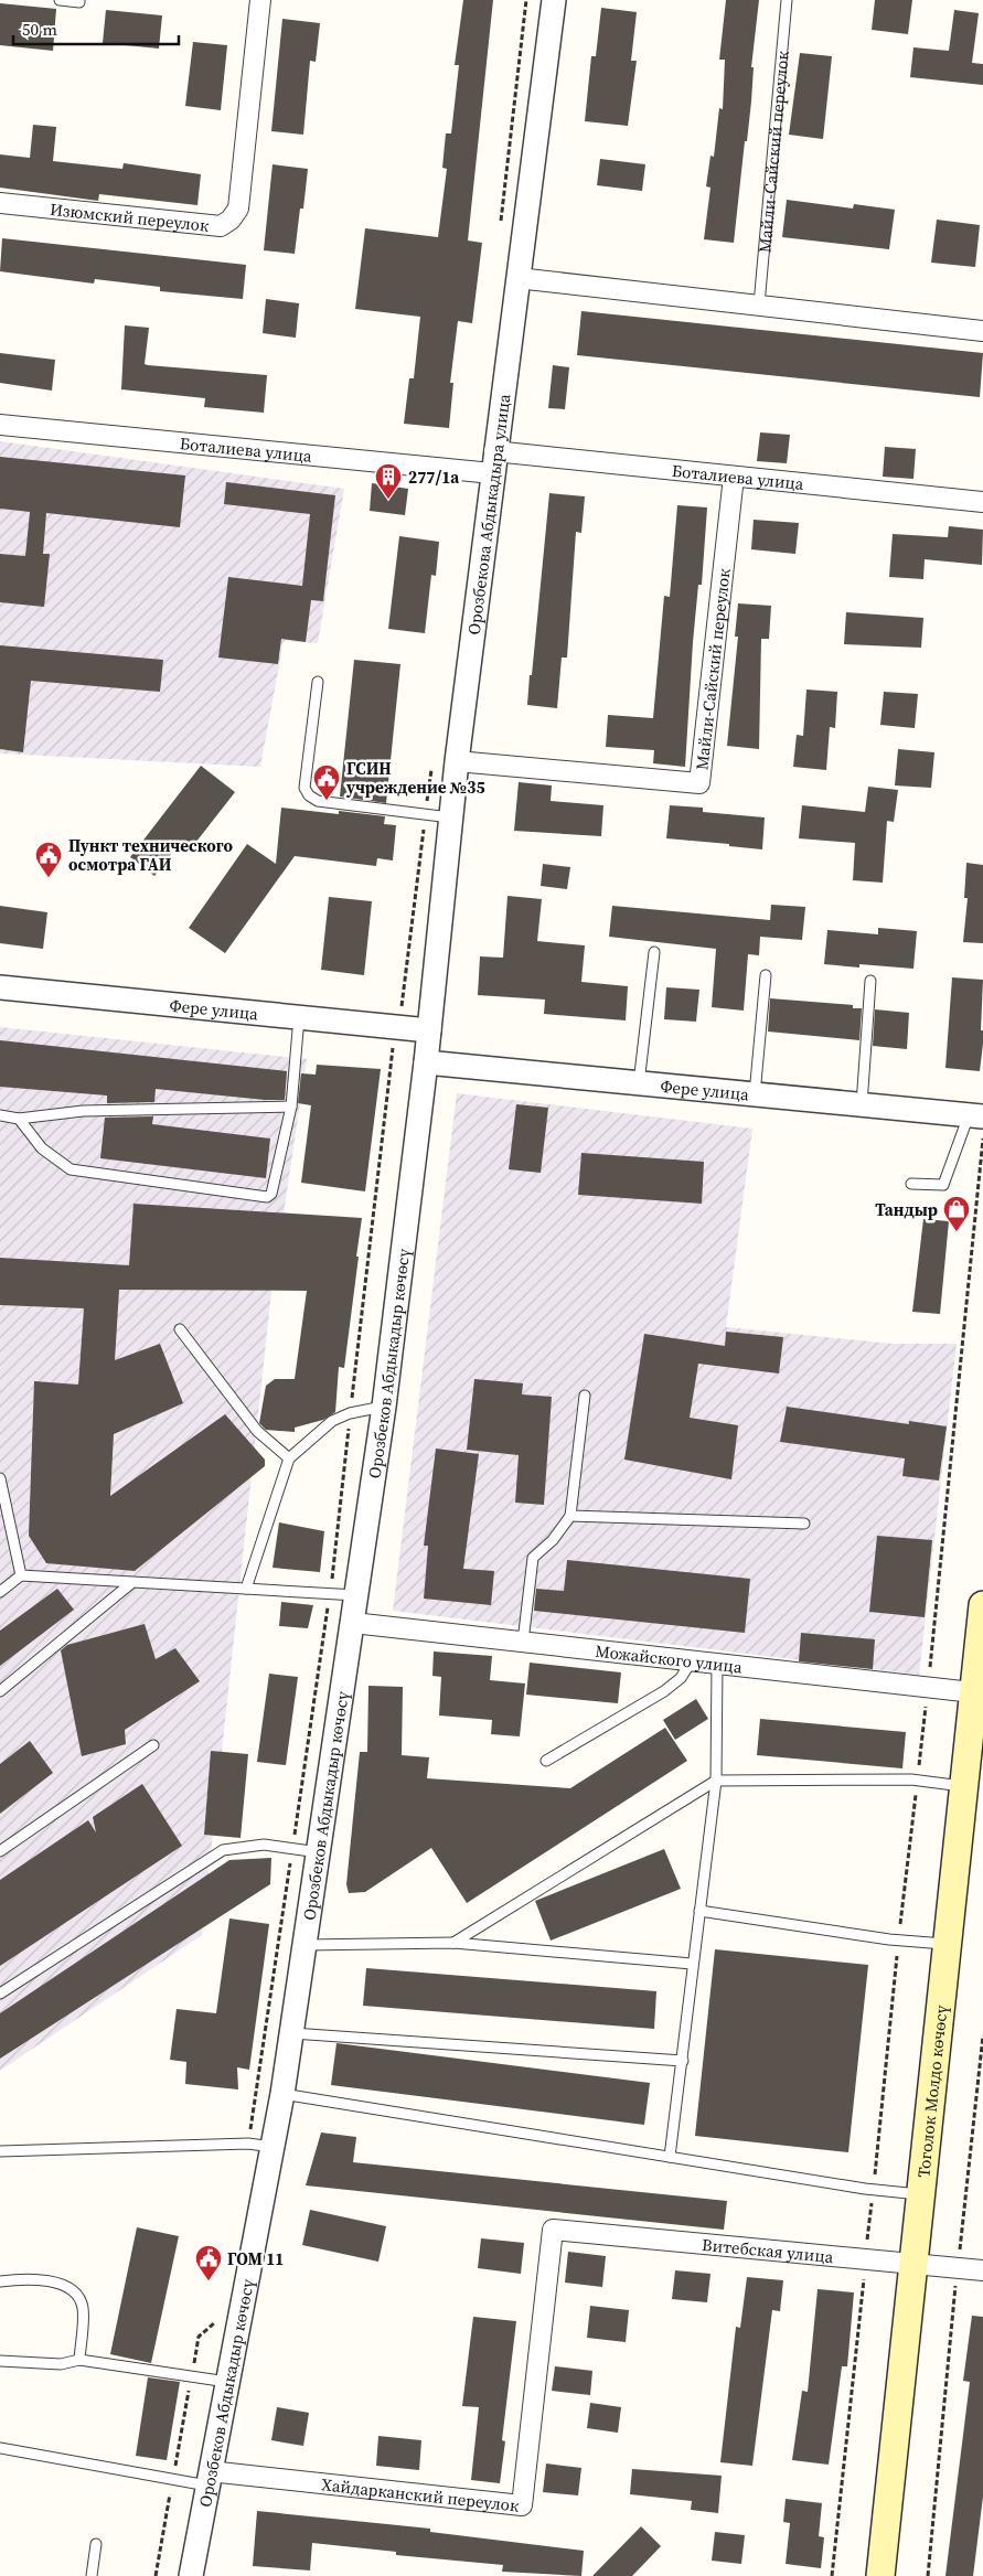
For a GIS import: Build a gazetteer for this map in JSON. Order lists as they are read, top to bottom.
{
  "streets": {
    "main road": ["Тоголок Молдо көчөсү"],
    "street": [
      "Майли-Сайский переулок",
      "Изюмский переулок",
      "Боталиева улица",
      "Орозбекова Абдыкадыра улица",
      "Фере улица",
      "Орозбеков Абдыкадыр көчөсү",
      "Можайского улица",
      "Витебская улица",
      "Хайдарканский переулок"
    ]
  },
  "crossings": [
    ["Майли-Сайский переулок", "Боталиева улица"],
    ["Майли-Сайский переулок", "Орозбекова Абдыкадыра улица"],
    ["Боталиева улица", "Орозбекова Абдыкадыра улица"],
    ["Орозбекова Абдыкадыра улица", "Фере улица"],
    ["Орозбекова Абдыкадыра улица", "Орозбеков Абдыкадыр көчөсү"],
    ["Фере улица", "Орозбеков Абдыкадыр көчөсү"],
    ["Орозбеков Абдыкадыр көчөсү", "Можайского улица"],
    ["Орозбеков Абдыкадыр көчөсү", "Хайдарканский переулок"],
    ["Можайского улица", "Тоголок Молдо көчөсү"],
    ["Тоголок Молдо көчөсү", "Витебская улица"],
    ["Витебская улица", "Хайдарканский переулок"]
  ],
  "places": {
    "building": ["277/1а"],
    "public building": ["ГСИН учреждение №35", "Пункт технического осмотра ГАИ", "ГОМ 11"],
    "shop": ["Тандыр"]
  },
  "scale_bar": "50 m"
}
